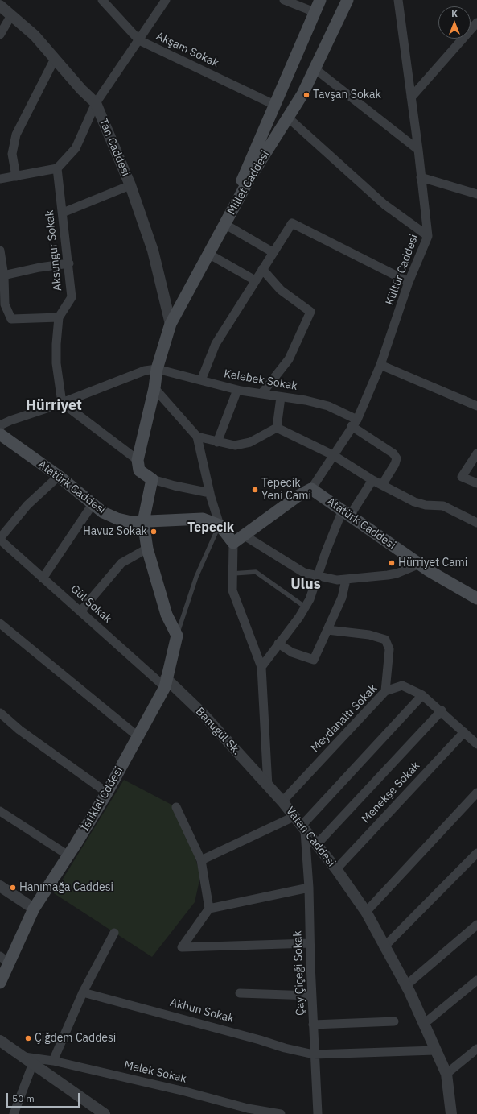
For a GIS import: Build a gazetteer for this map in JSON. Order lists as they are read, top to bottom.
{
  "streets": {
    "main road": ["Millet Caddesi", "Atatürk Caddesi", "İstiklal Cddesi"],
    "street": [
      "Akşam Sokak",
      "Tan Caddesi",
      "Aksungur Sokak",
      "Kültür Caddesi",
      "Kelebek Sokak",
      "Gül Sokak",
      "Meydanaltı Sokak",
      "Banugül Sk.",
      "Menekşe Sokak",
      "Vatan Caddesi",
      "Çay Çiçeği Sokak",
      "Akhun Sokak",
      "Melek Sokak"
    ]
  },
  "crossings": [
    ["Akşam Sokak", "Millet Caddesi"],
    ["Kültür Caddesi", "Kelebek Sokak"],
    ["Kültür Caddesi", "Atatürk Caddesi"],
    ["Gül Sokak", "Banugül Sk."],
    ["Gül Sokak", "İstiklal Cddesi"],
    ["Meydanaltı Sokak", "Menekşe Sokak"],
    ["Meydanaltı Sokak", "Vatan Caddesi"],
    ["Banugül Sk.", "İstiklal Cddesi"],
    ["Banugül Sk.", "Vatan Caddesi"],
    ["Menekşe Sokak", "Vatan Caddesi"],
    ["Vatan Caddesi", "Çay Çiçeği Sokak"],
    ["Vatan Caddesi", "Akhun Sokak"],
    ["Çay Çiçeği Sokak", "Akhun Sokak"]
  ],
  "districts": ["Hürriyet", "Tepecik", "Ulus"],
  "places": [
    "Tavşan Sokak",
    "Tepecik Yeni Cami",
    "Havuz Sokak",
    "Hürriyet Cami",
    "Hanımağa Caddesi",
    "Çiğdem Caddesi"
  ],
  "scale_bar": "50 m",
  "north": "top"
}
